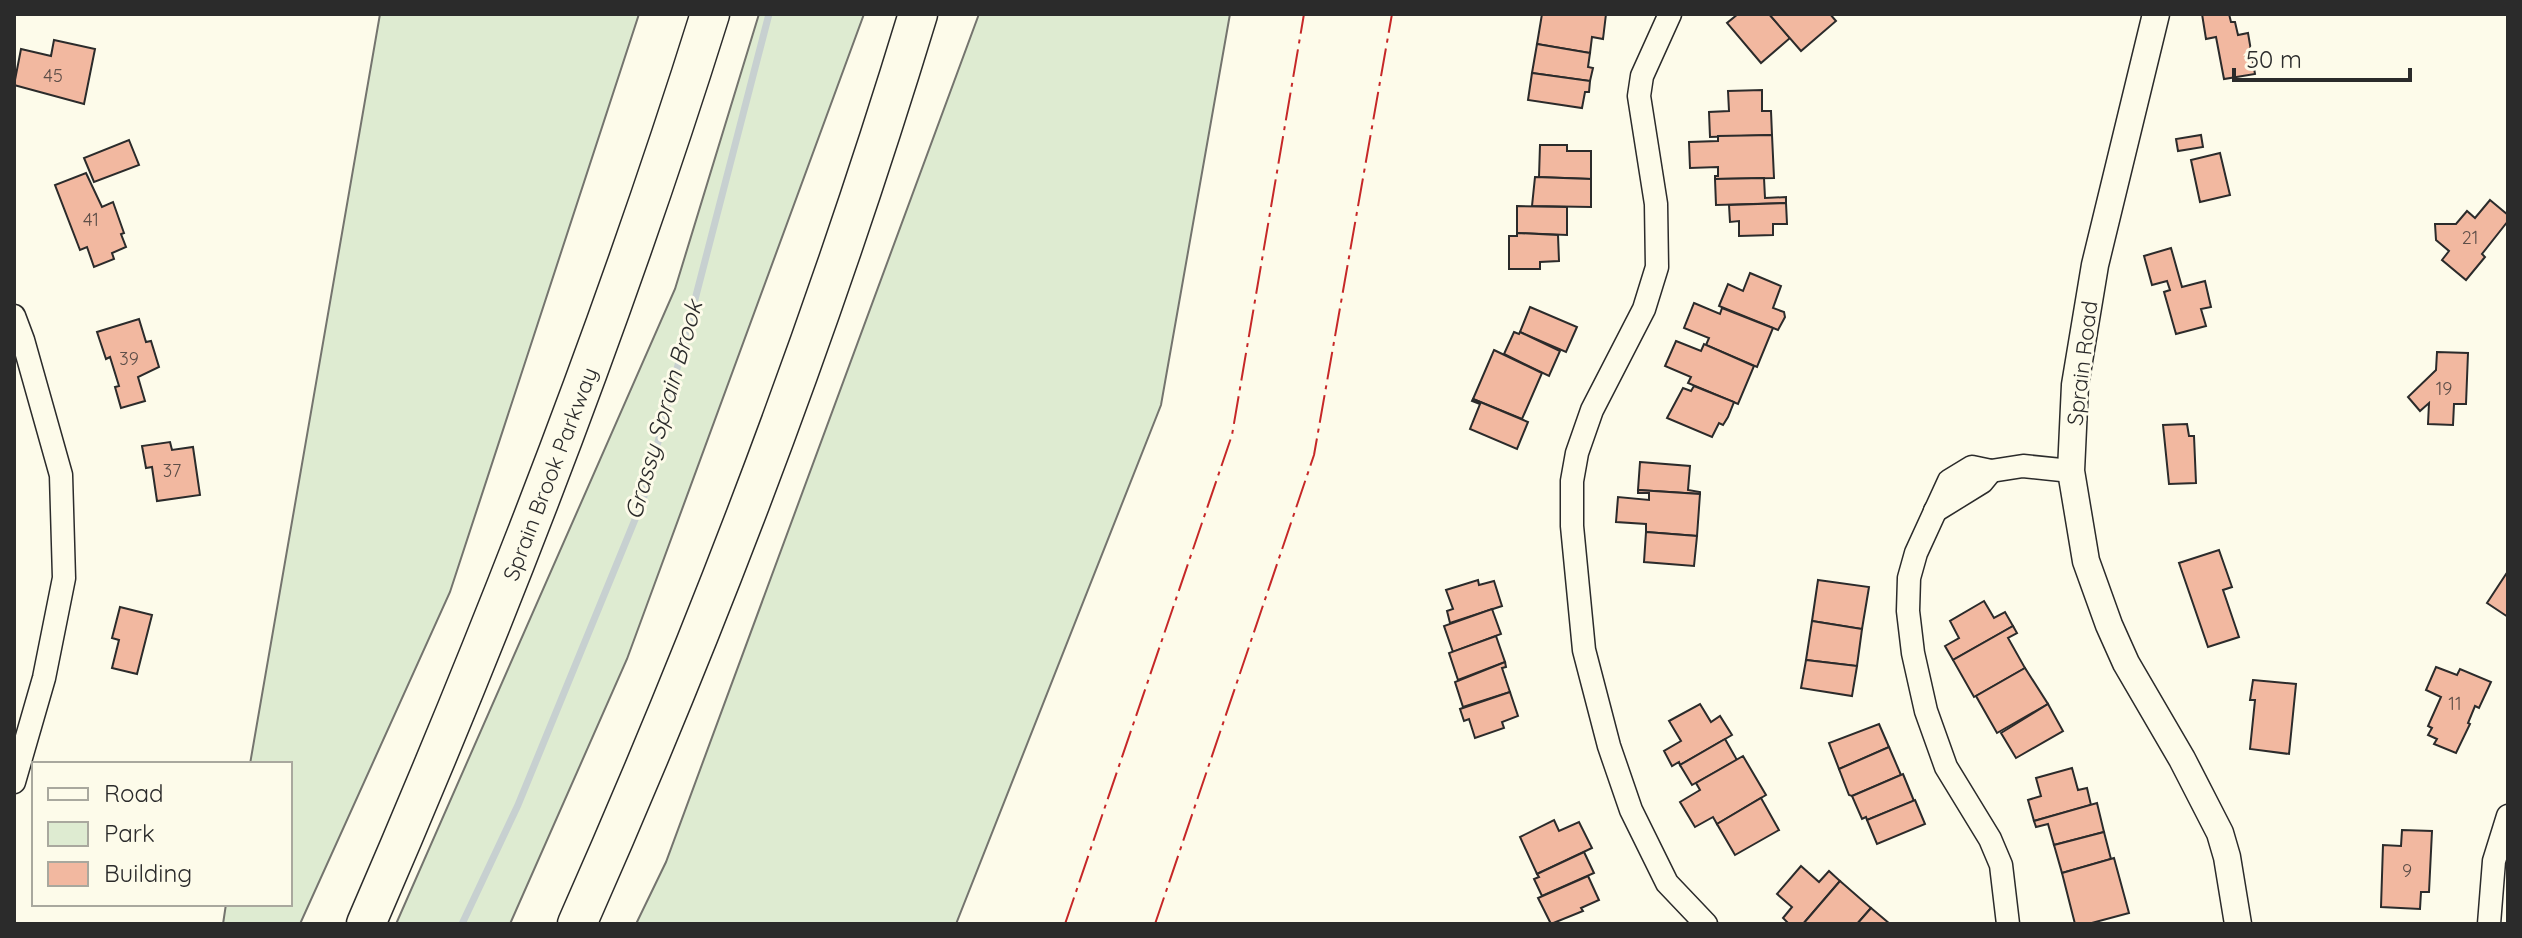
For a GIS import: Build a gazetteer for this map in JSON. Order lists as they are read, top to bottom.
{
  "streets": {
    "highway": ["Sprain Brook Parkway"],
    "street": ["Sprain Road"]
  },
  "water": ["Grassy Sprain Brook"],
  "house_numbers": [
    "45",
    "41",
    "21",
    "39",
    "19",
    "37",
    "11",
    "9"
  ],
  "legend": ["Road", "Park", "Building"],
  "scale_bar": "50 m"
}
